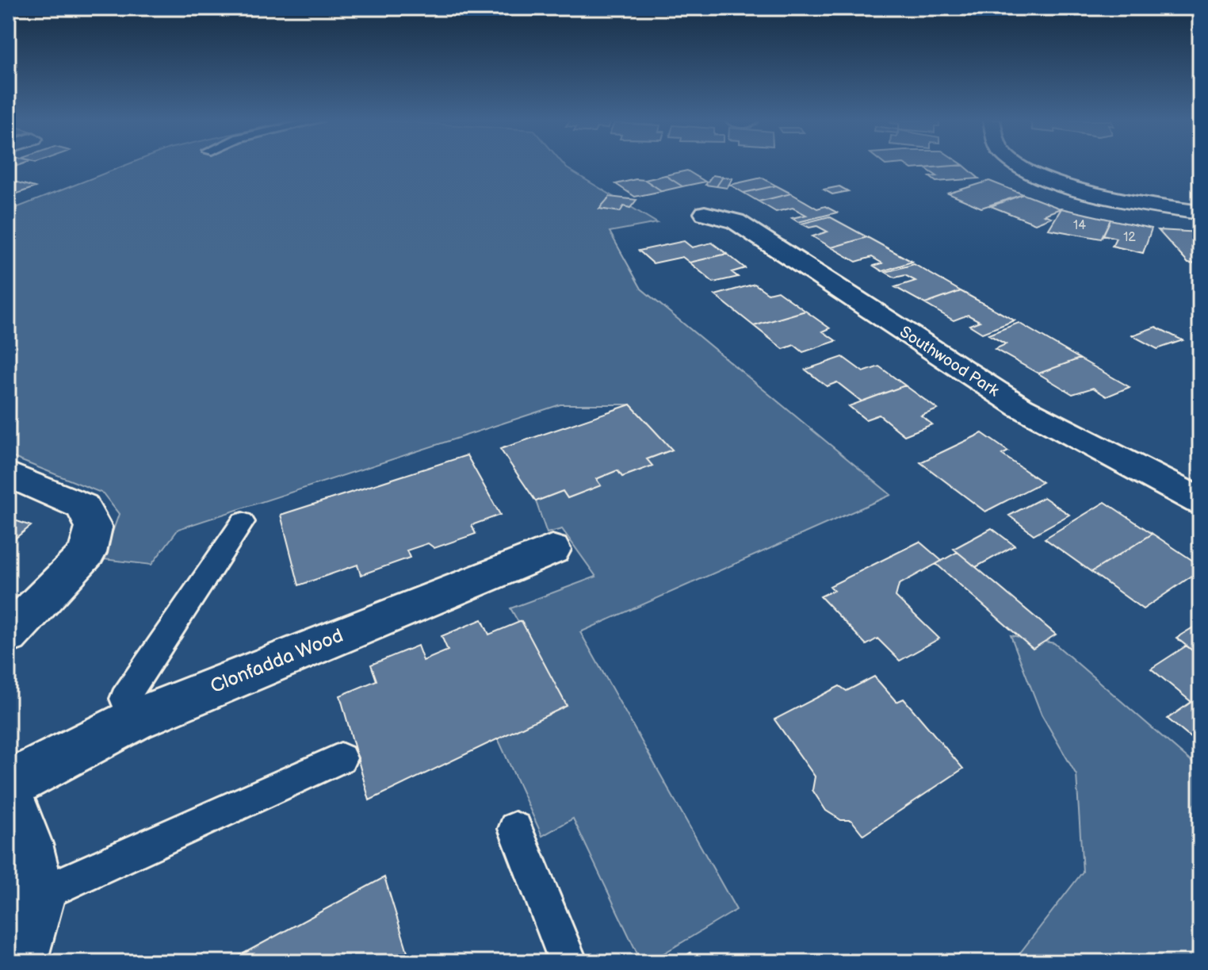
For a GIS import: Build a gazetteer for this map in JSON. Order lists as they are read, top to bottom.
{
  "streets": {
    "street": ["Southwood Park", "Clonfadda Wood"]
  },
  "house_numbers": ["14", "12"]
}
